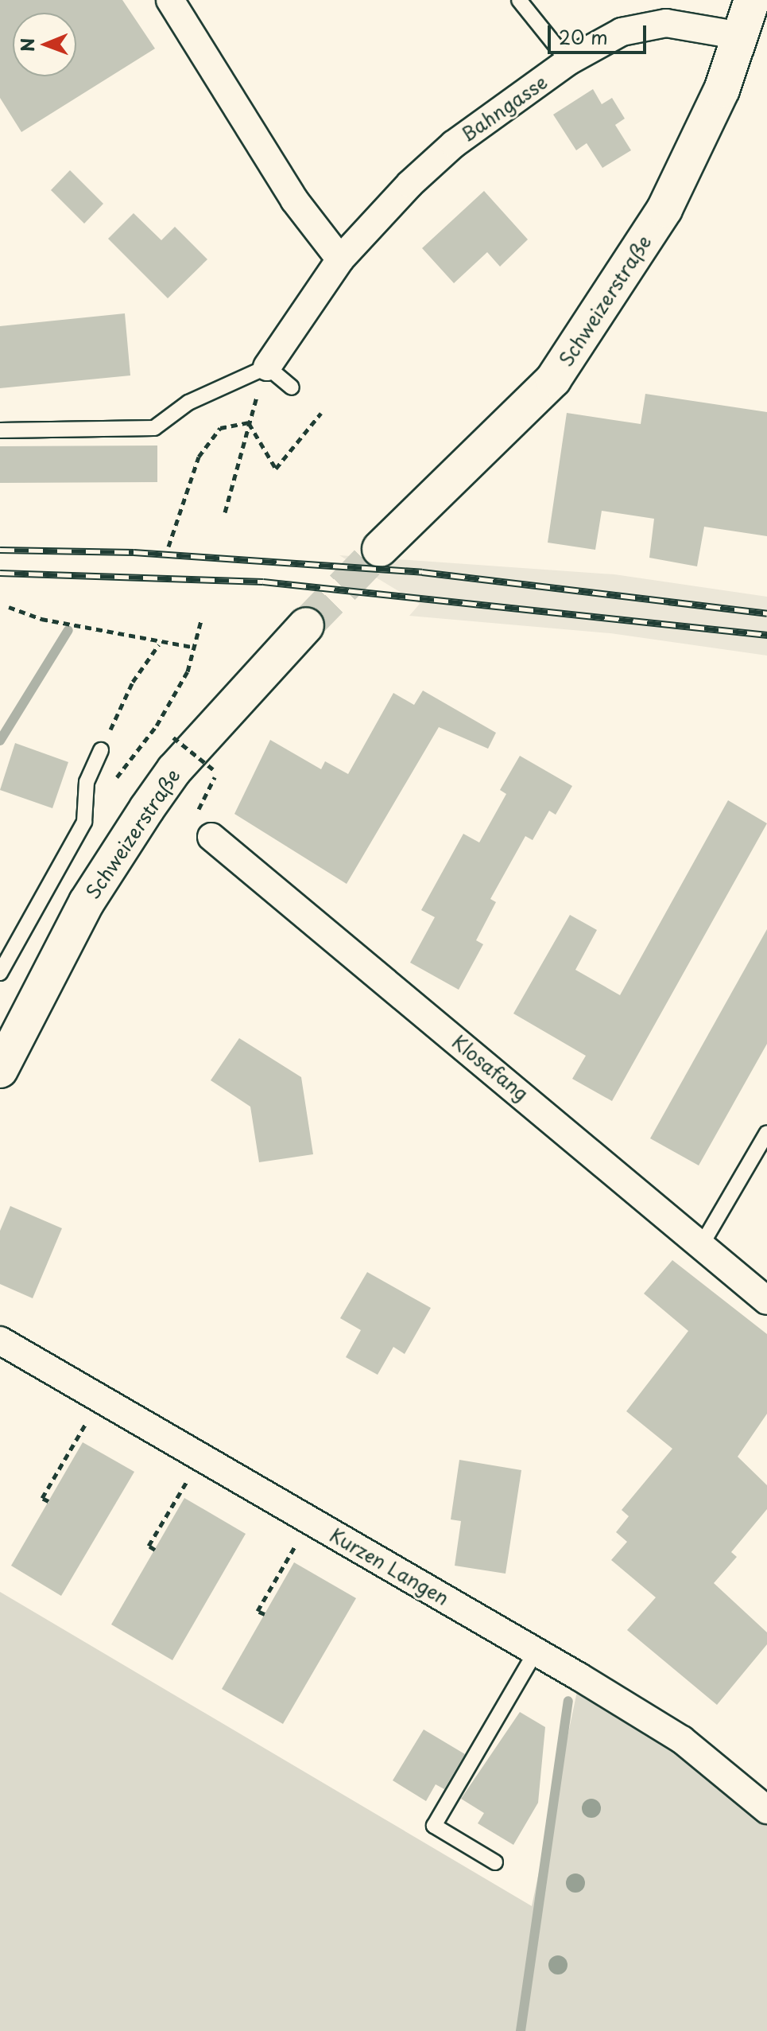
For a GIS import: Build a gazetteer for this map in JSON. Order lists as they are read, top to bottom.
{
  "streets": {
    "street": [
      "Bahngasse",
      "Schweizerstraße",
      "Klosafang",
      "Kurzen Langen"
    ]
  },
  "crossings": [
    ["Bahngasse", "Schweizerstraße"]
  ],
  "scale_bar": "20 m",
  "north": "left"
}
